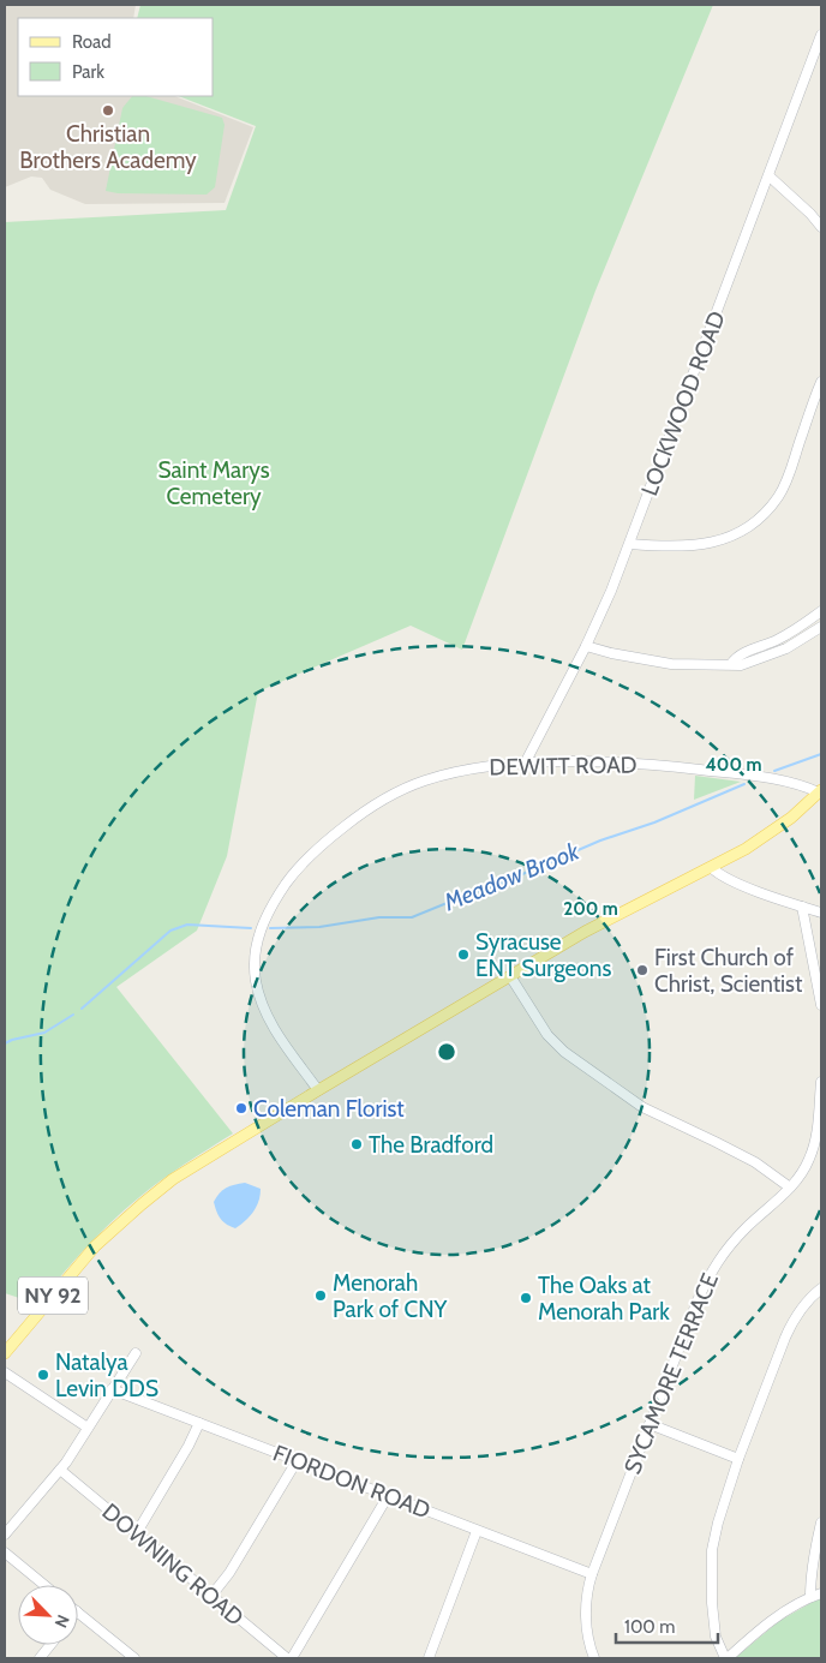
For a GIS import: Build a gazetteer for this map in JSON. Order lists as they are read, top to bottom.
{
  "streets": {
    "main road": ["NY 92"],
    "street": [
      "LOCKWOOD ROAD",
      "DEWITT ROAD",
      "SYCAMORE TERRACE",
      "FIORDON ROAD",
      "DOWNING ROAD"
    ]
  },
  "crossings": [
    ["LOCKWOOD ROAD", "DEWITT ROAD"],
    ["DEWITT ROAD", "NY 92"],
    ["SYCAMORE TERRACE", "FIORDON ROAD"]
  ],
  "water": ["Meadow Brook"],
  "parks": ["Saint Marys Cemetery"],
  "places": [
    "Christian Brothers Academy",
    "Syracuse ENT Surgeons",
    "First Church of Christ, Scientist",
    "Coleman Florist",
    "The Bradford",
    "Menorah Park of CNY",
    "The Oaks at Menorah Park",
    "Natalya Levin DDS"
  ],
  "legend": ["Road", "Park"],
  "scale_bar": "100 m",
  "north": "bottom right",
  "rings": ["400 m", "200 m"]
}
